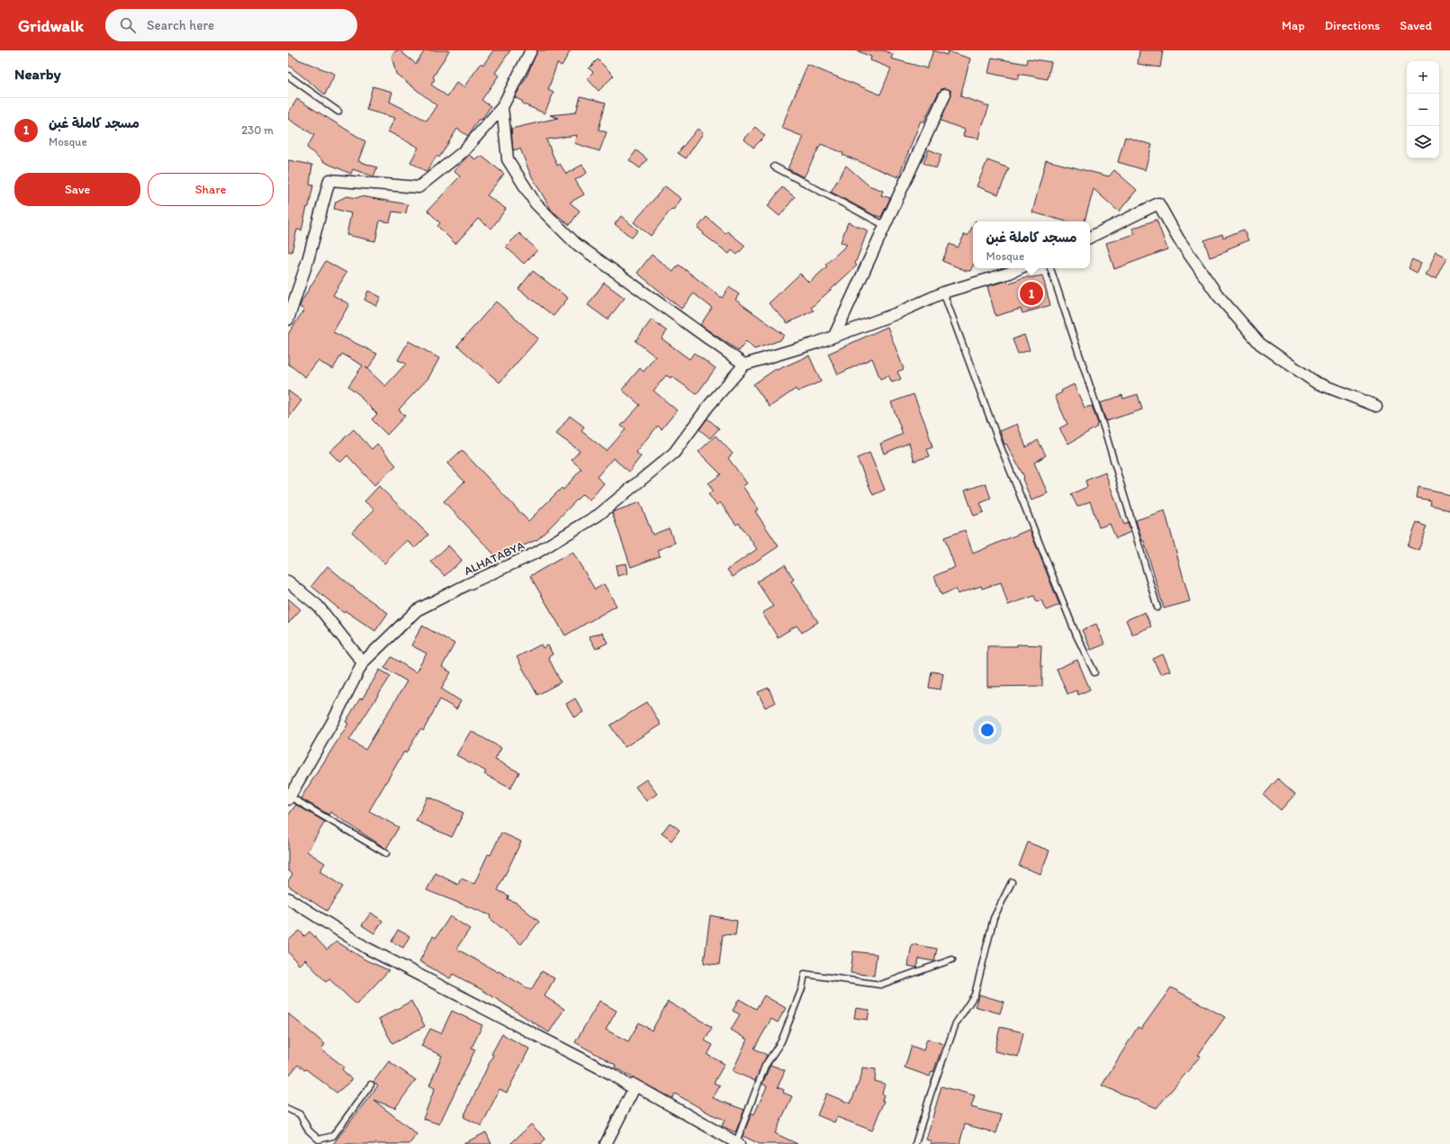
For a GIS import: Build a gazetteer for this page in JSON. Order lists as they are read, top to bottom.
{
  "streets": {
    "street": ["ALHATABYA"]
  },
  "page": {
    "header": "Gridwalk",
    "search": "Search here",
    "nav": ["Map", "Directions", "Saved"],
    "heading": "Nearby",
    "map_buttons": ["+", "−"],
    "list": [
      {
        "mark": "1",
        "name": "مسجد كاملة غبن",
        "note": "Mosque",
        "value": "230 m"
      }
    ],
    "buttons": ["Save", "Share"],
    "popup": ["مسجد كاملة غبن", "Mosque"],
    "pins": "1"
  }
}
